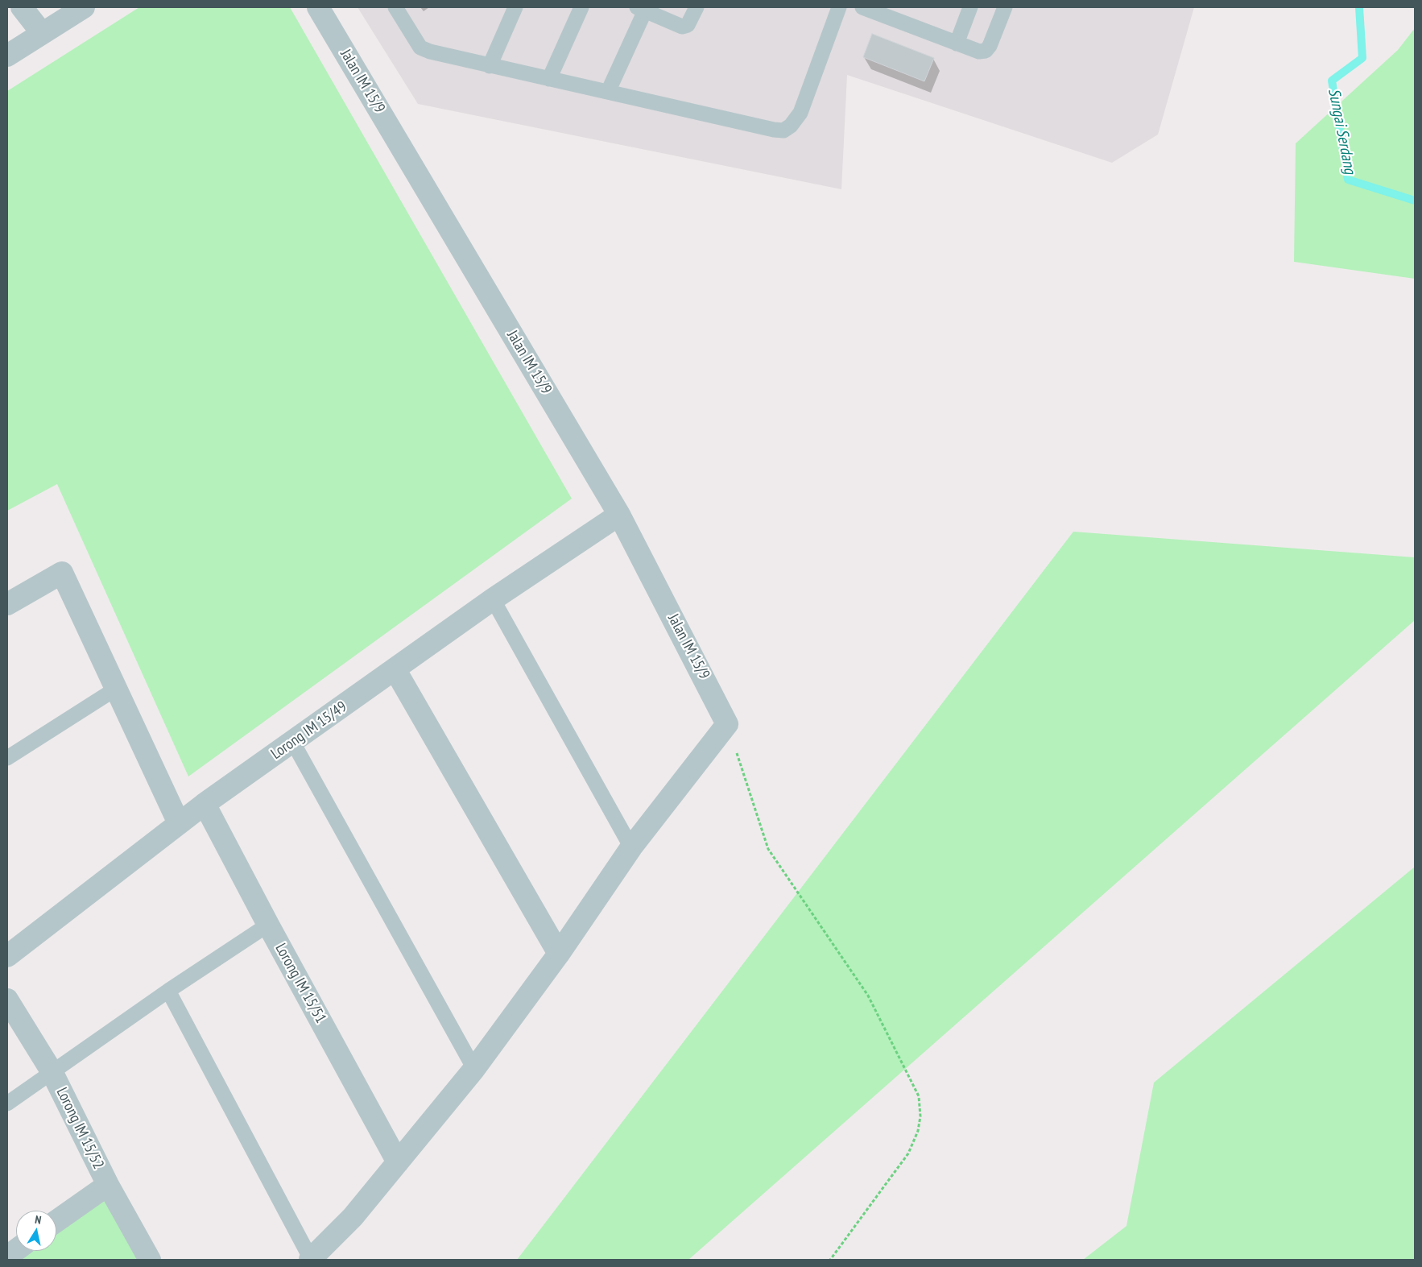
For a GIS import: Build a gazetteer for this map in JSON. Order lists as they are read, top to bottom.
{
  "streets": {
    "street": [
      "Jalan IM 15/9",
      "Lorong IM 15/49",
      "Lorong IM 15/51",
      "Lorong IM 15/52"
    ]
  },
  "crossings": [
    ["Jalan IM 15/9", "Lorong IM 15/49"],
    ["Lorong IM 15/49", "Lorong IM 15/51"]
  ],
  "water": ["Sungai Serdang"],
  "north": "top"
}
